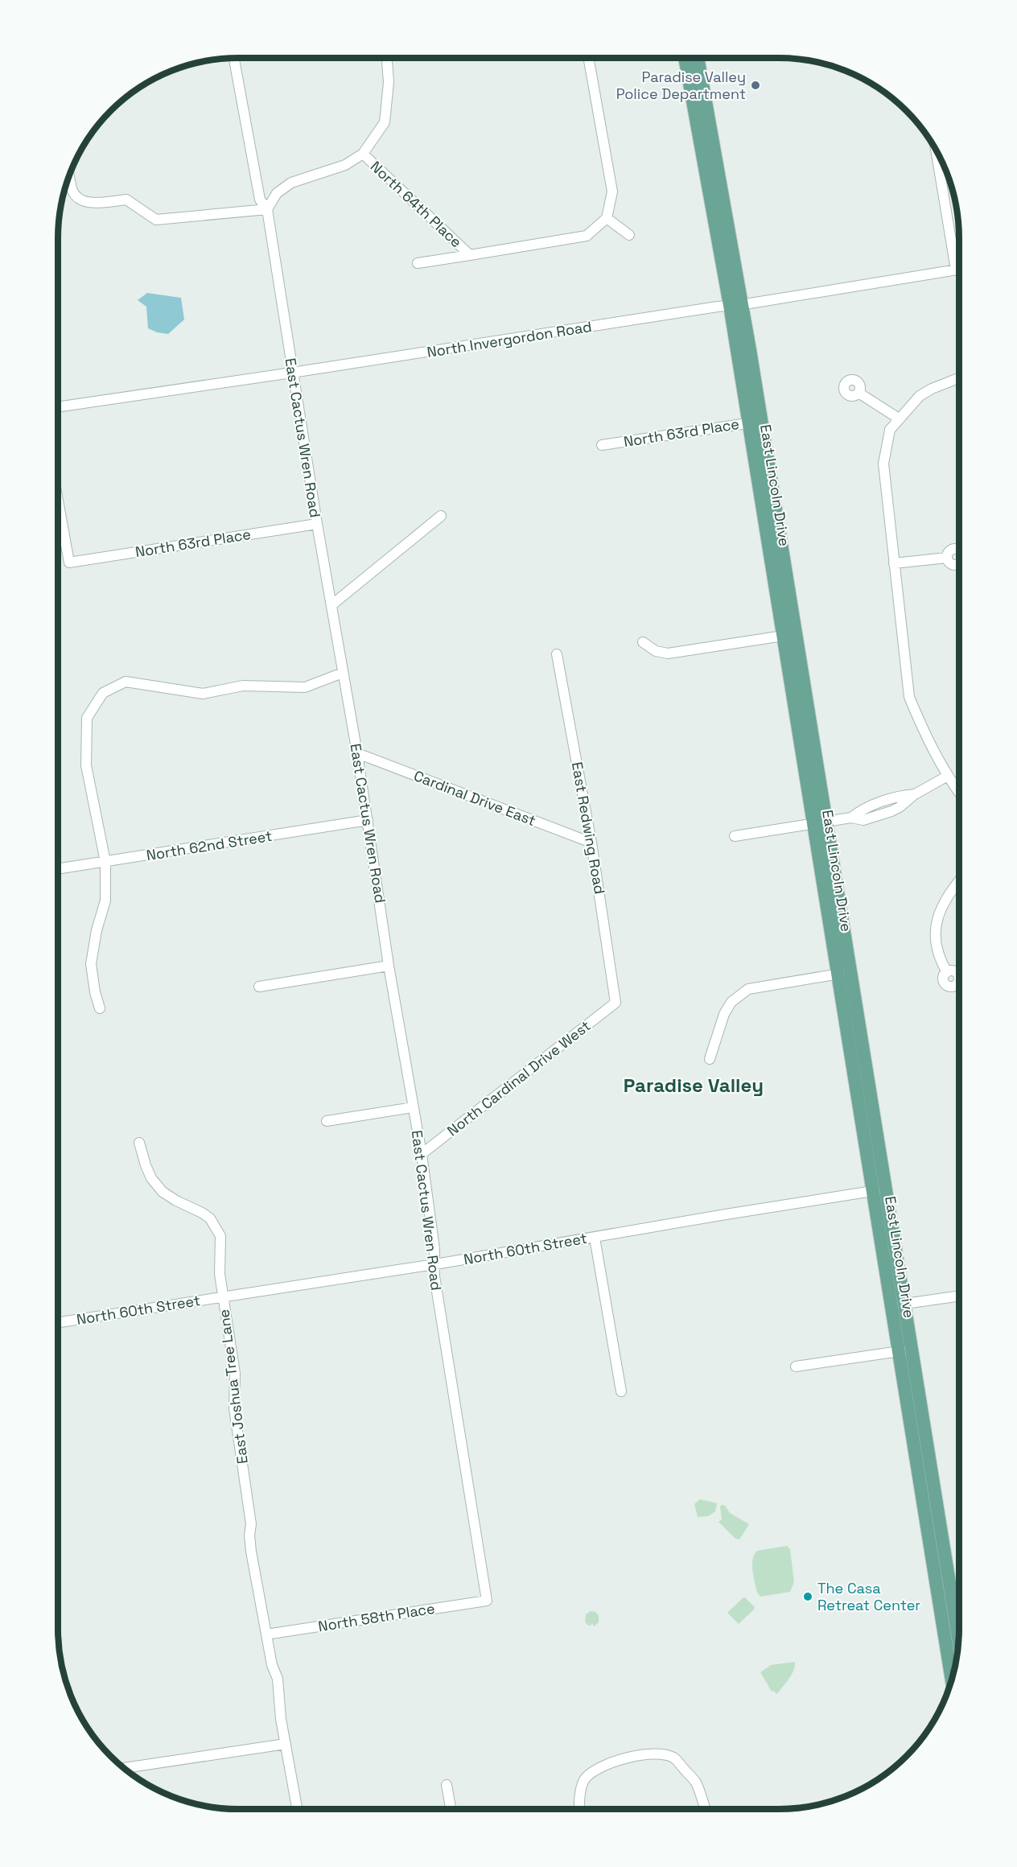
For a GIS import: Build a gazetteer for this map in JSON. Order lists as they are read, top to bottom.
{
  "streets": {
    "main road": ["East Lincoln Drive"],
    "street": [
      "North 64th Place",
      "North Invergordon Road",
      "North 63rd Place",
      "East Cactus Wren Road",
      "Cardinal Drive East",
      "East Redwing Road",
      "North 62nd Street",
      "North Cardinal Drive West",
      "North 60th Street",
      "East Joshua Tree Lane",
      "North 58th Place"
    ]
  },
  "crossings": [
    ["North Invergordon Road", "East Cactus Wren Road"],
    ["North Invergordon Road", "East Lincoln Drive"],
    ["North 63rd Place", "East Cactus Wren Road"],
    ["North 63rd Place", "East Lincoln Drive"],
    ["East Cactus Wren Road", "Cardinal Drive East"],
    ["East Cactus Wren Road", "North 62nd Street"],
    ["East Cactus Wren Road", "North Cardinal Drive West"],
    ["East Cactus Wren Road", "North 60th Street"],
    ["East Cactus Wren Road", "North 58th Place"],
    ["East Lincoln Drive", "North 60th Street"],
    ["Cardinal Drive East", "East Redwing Road"],
    ["East Redwing Road", "North Cardinal Drive West"],
    ["North 60th Street", "East Joshua Tree Lane"],
    ["East Joshua Tree Lane", "North 58th Place"]
  ],
  "districts": ["Paradise Valley"],
  "places": ["Paradise Valley Police Department", "The Casa Retreat Center"]
}
